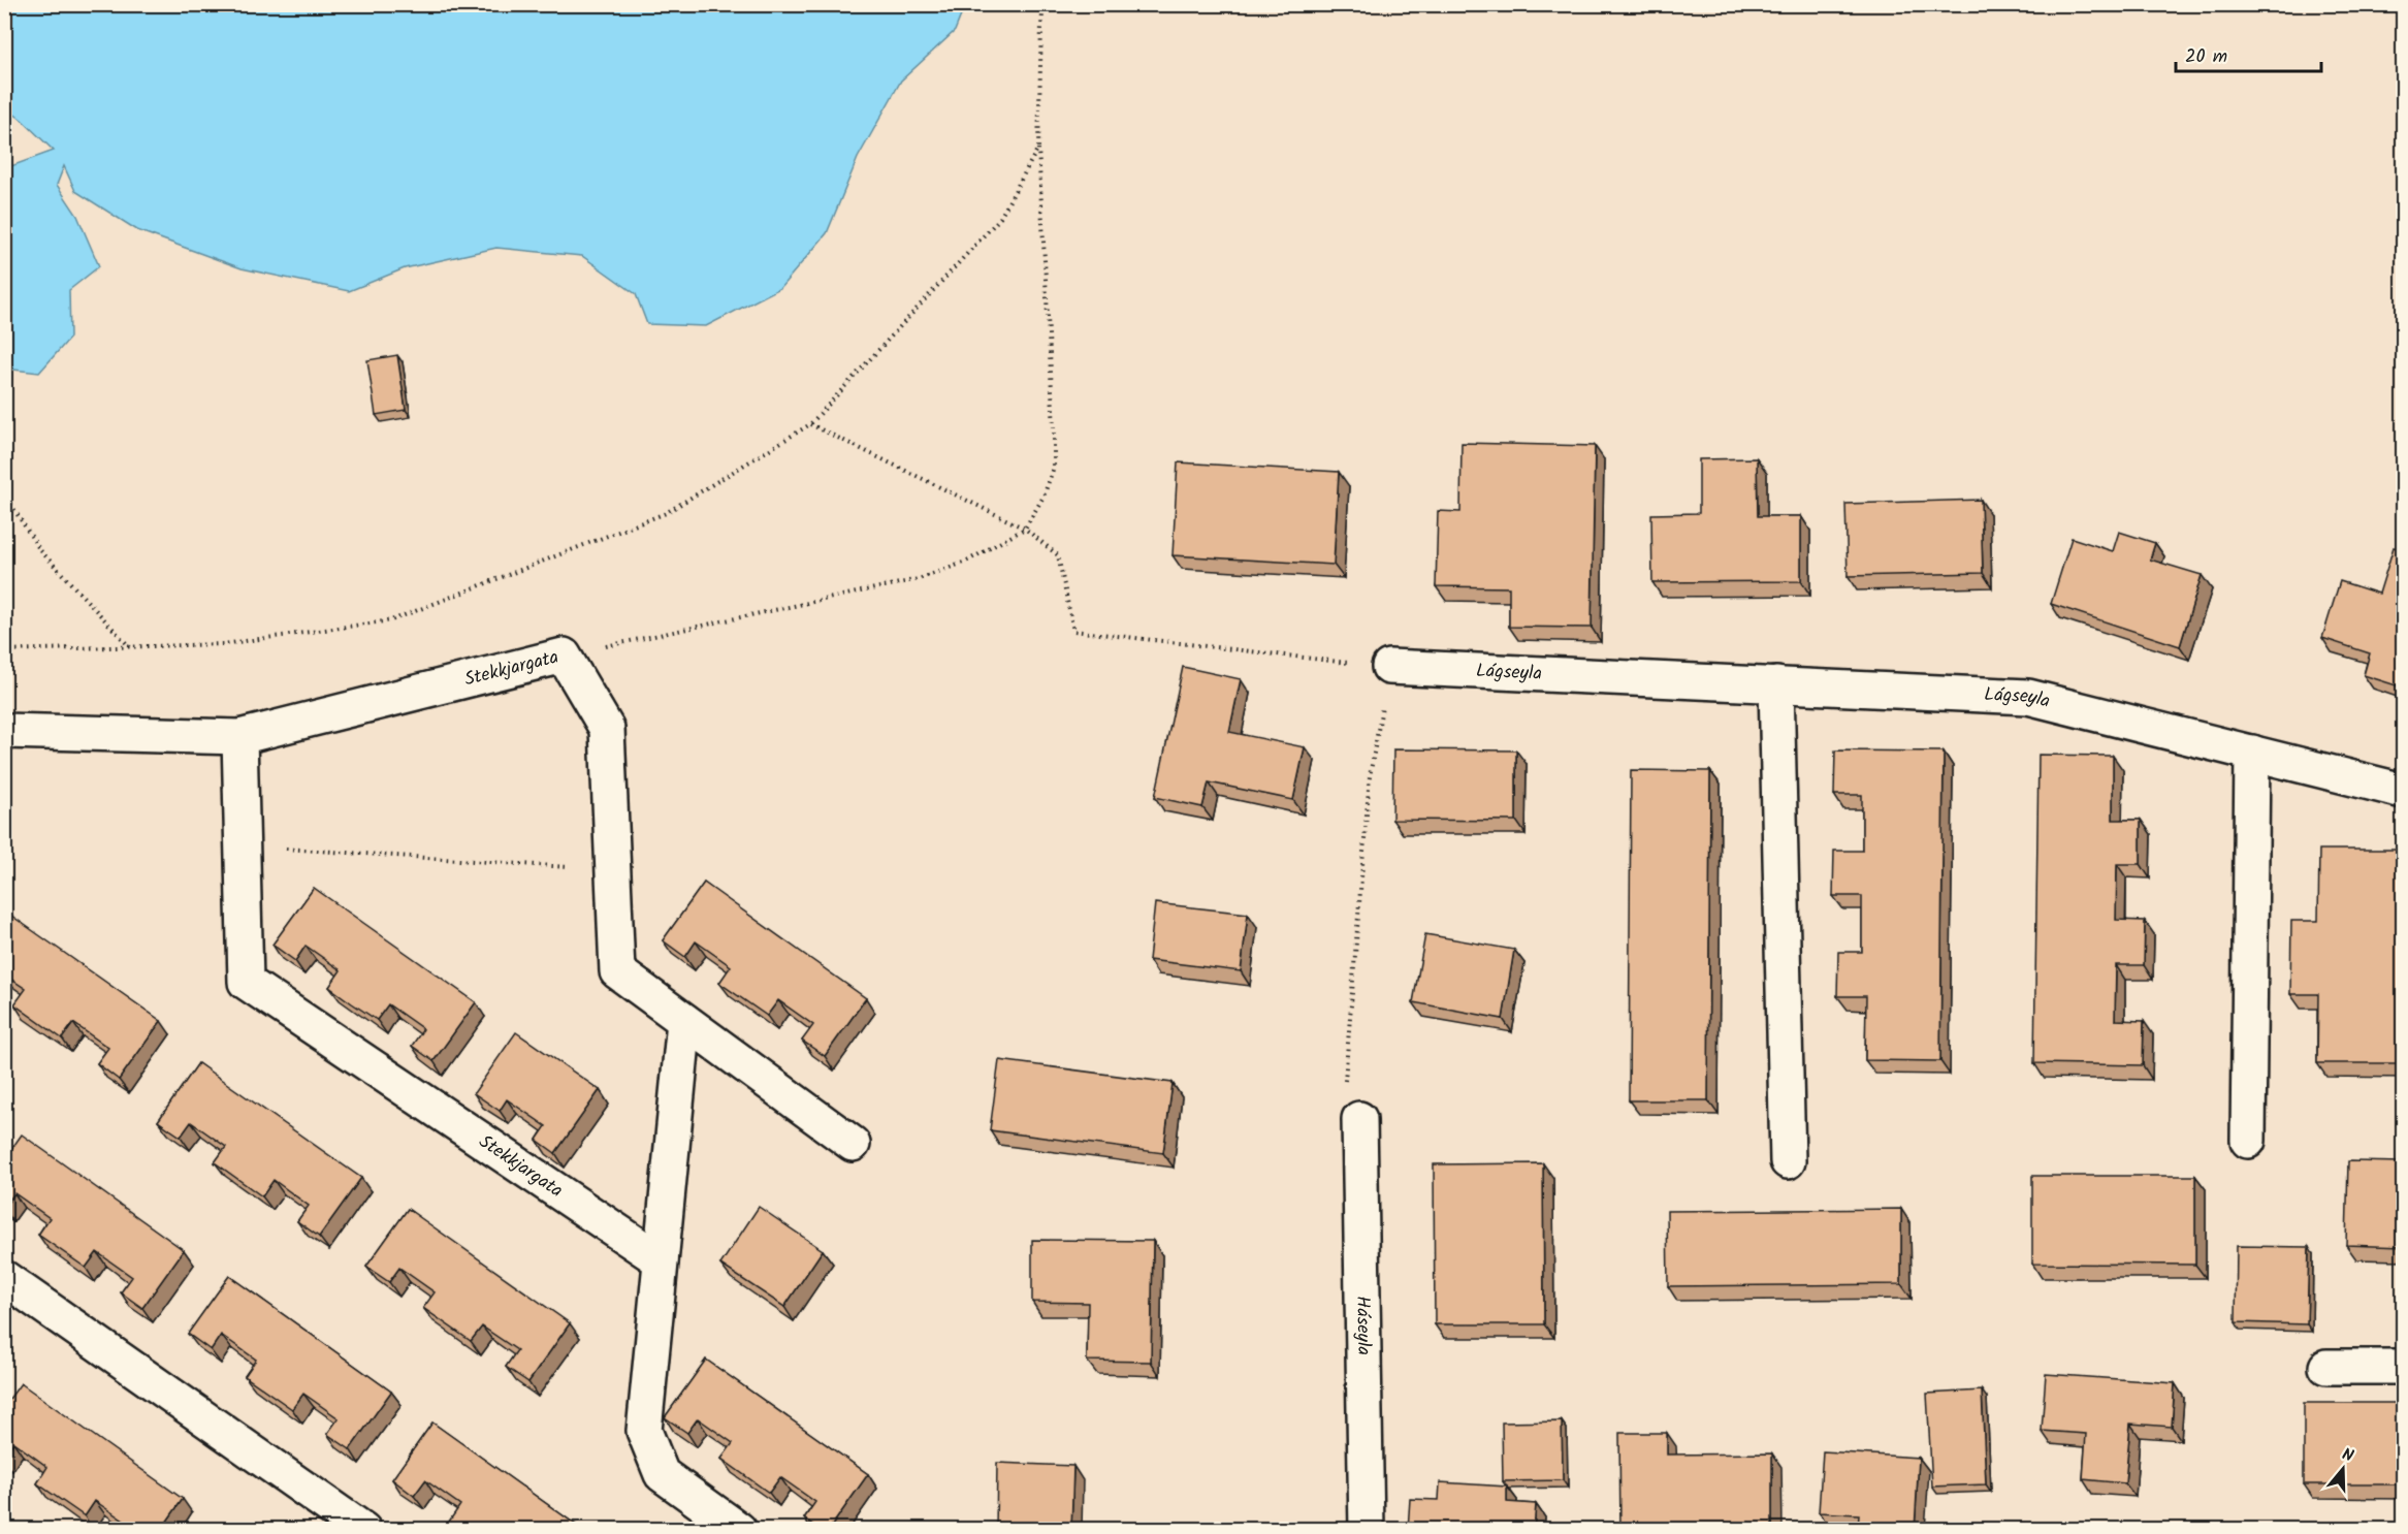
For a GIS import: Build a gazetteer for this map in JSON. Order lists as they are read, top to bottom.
{
  "streets": {
    "street": ["Stekkjargata", "Lágseyla", "Háseyla"]
  },
  "scale_bar": "20 m",
  "north": "top"
}
